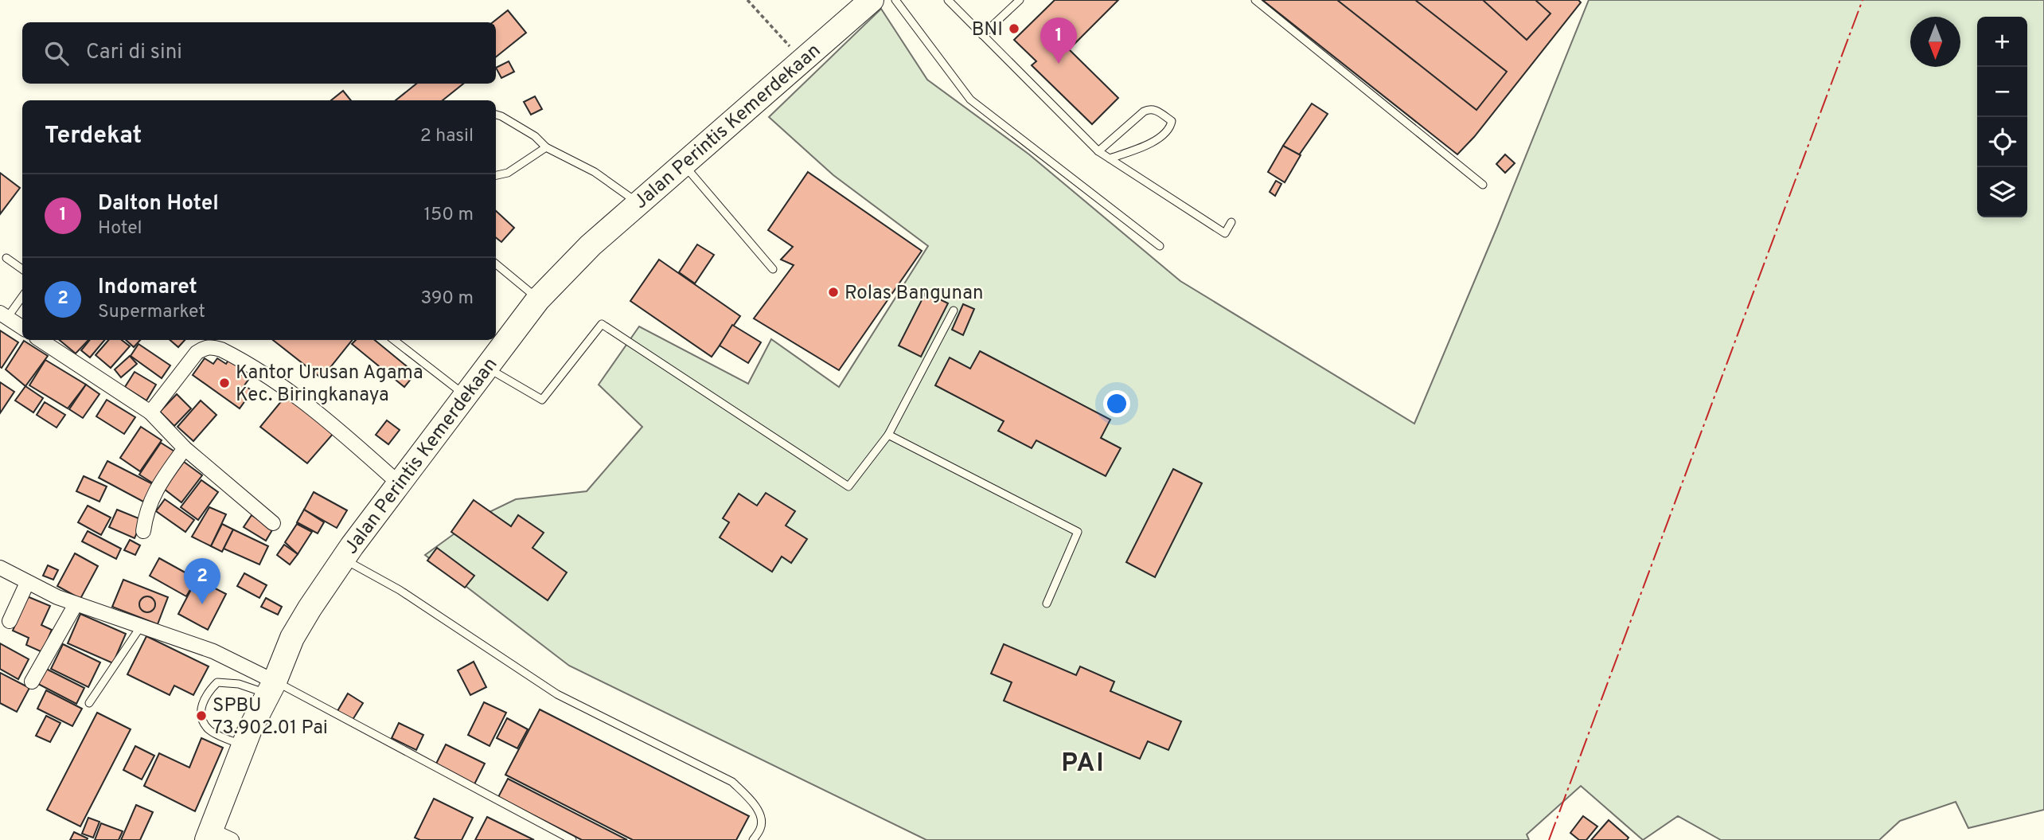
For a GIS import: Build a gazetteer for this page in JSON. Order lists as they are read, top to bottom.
{
  "streets": {
    "highway": ["Jalan Perintis Kemerdekaan"]
  },
  "districts": ["PAI"],
  "places": [
    "BNI",
    "Rolas Bangunan",
    "Kantor Urusan Agama Kec. Biringkanaya",
    "SPBU 73.902.01 Pai"
  ],
  "north": "bottom",
  "page": {
    "map_buttons": ["+", "−"],
    "pins": ["1", "2"],
    "search": "Cari di sini",
    "heading": ["Terdekat", "2 hasil"],
    "list": [
      {
        "mark": "1",
        "name": "Dalton Hotel",
        "note": "Hotel",
        "value": "150 m"
      },
      {
        "mark": "2",
        "name": "Indomaret",
        "note": "Supermarket",
        "value": "390 m"
      }
    ]
  }
}
